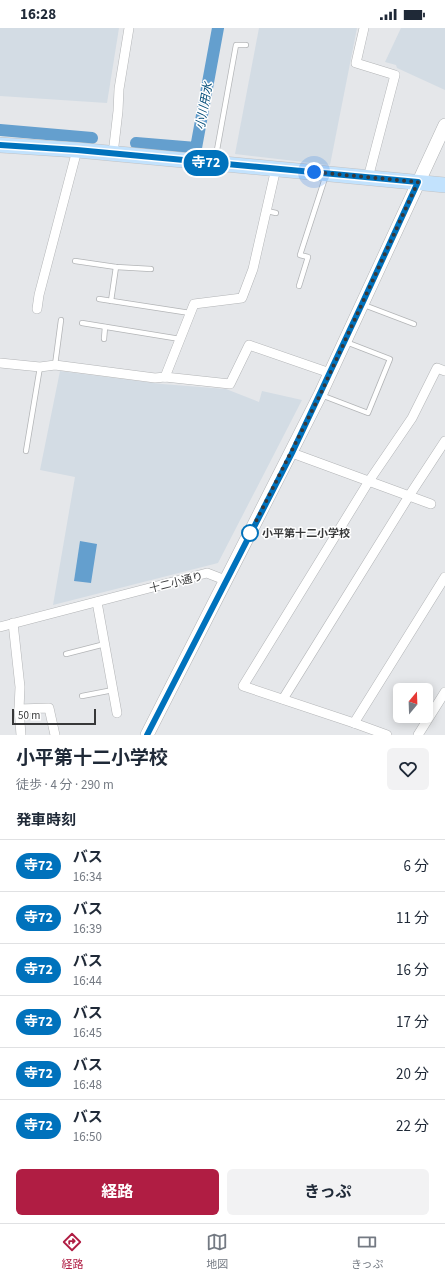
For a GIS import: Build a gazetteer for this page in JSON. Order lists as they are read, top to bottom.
{
  "streets": {
    "street": ["十二小通り"]
  },
  "water": ["小川用水"],
  "places": ["小平第十二小学校"],
  "lines": ["bus line 寺72"],
  "scale_bar": "50 m",
  "north": "top",
  "page": {
    "status": "16:28",
    "on_map": "寺72",
    "scale": "50 m",
    "heading": [
      ["小平第十二小学校", "徒歩 · 4 分 · 290 m"],
      "発車時刻"
    ],
    "list": [
      {
        "mark": "寺72",
        "name": "バス",
        "note": "16:34",
        "value": "6 分"
      },
      {
        "mark": "寺72",
        "name": "バス",
        "note": "16:39",
        "value": "11 分"
      },
      {
        "mark": "寺72",
        "name": "バス",
        "note": "16:44",
        "value": "16 分"
      },
      {
        "mark": "寺72",
        "name": "バス",
        "note": "16:45",
        "value": "17 分"
      },
      {
        "mark": "寺72",
        "name": "バス",
        "note": "16:48",
        "value": "20 分"
      },
      {
        "mark": "寺72",
        "name": "バス",
        "note": "16:50",
        "value": "22 分"
      }
    ],
    "buttons": ["経路", "きっぷ"],
    "tabs": ["経路", "地図", "きっぷ"]
  }
}
